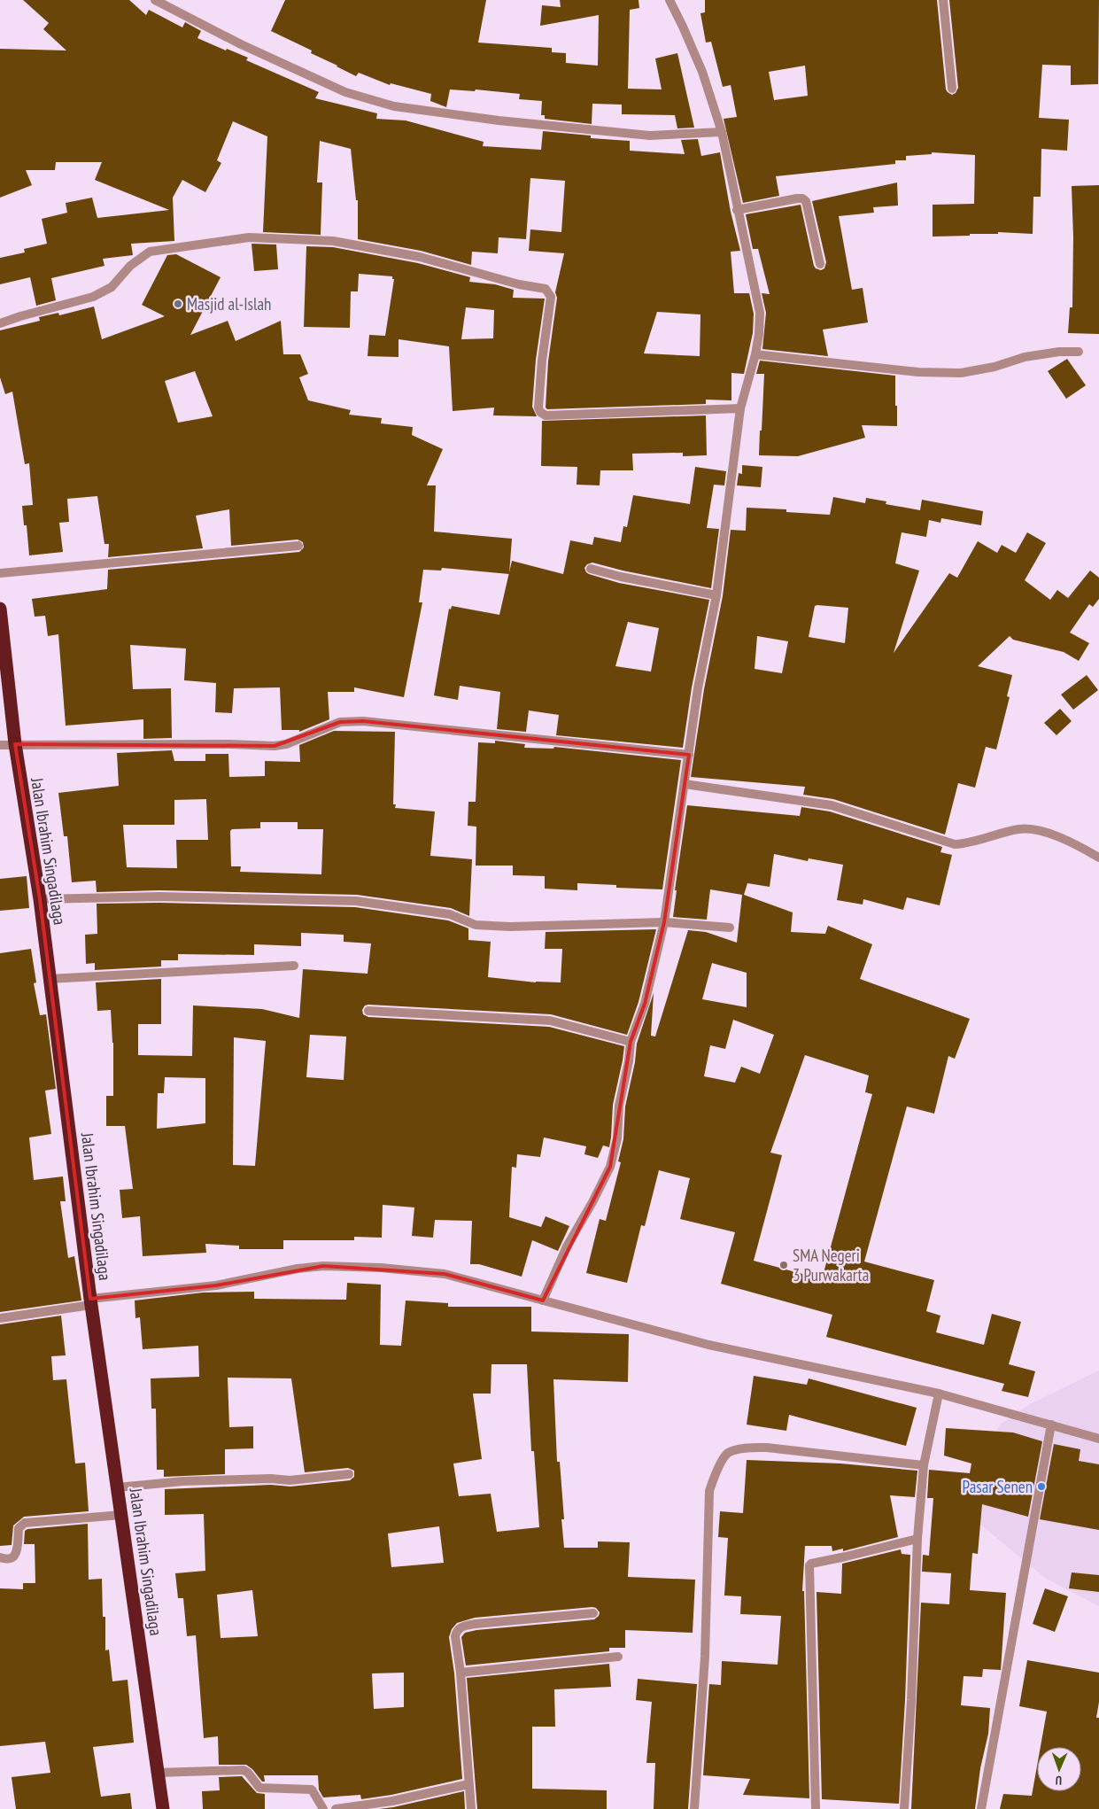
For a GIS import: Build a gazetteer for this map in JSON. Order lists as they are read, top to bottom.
{
  "streets": {
    "highway": ["Jalan Ibrahim Singadilaga"]
  },
  "places": ["Masjid al-Islah", "SMA Negeri 3 Purwakarta", "Pasar Senen"],
  "north": "bottom"
}
